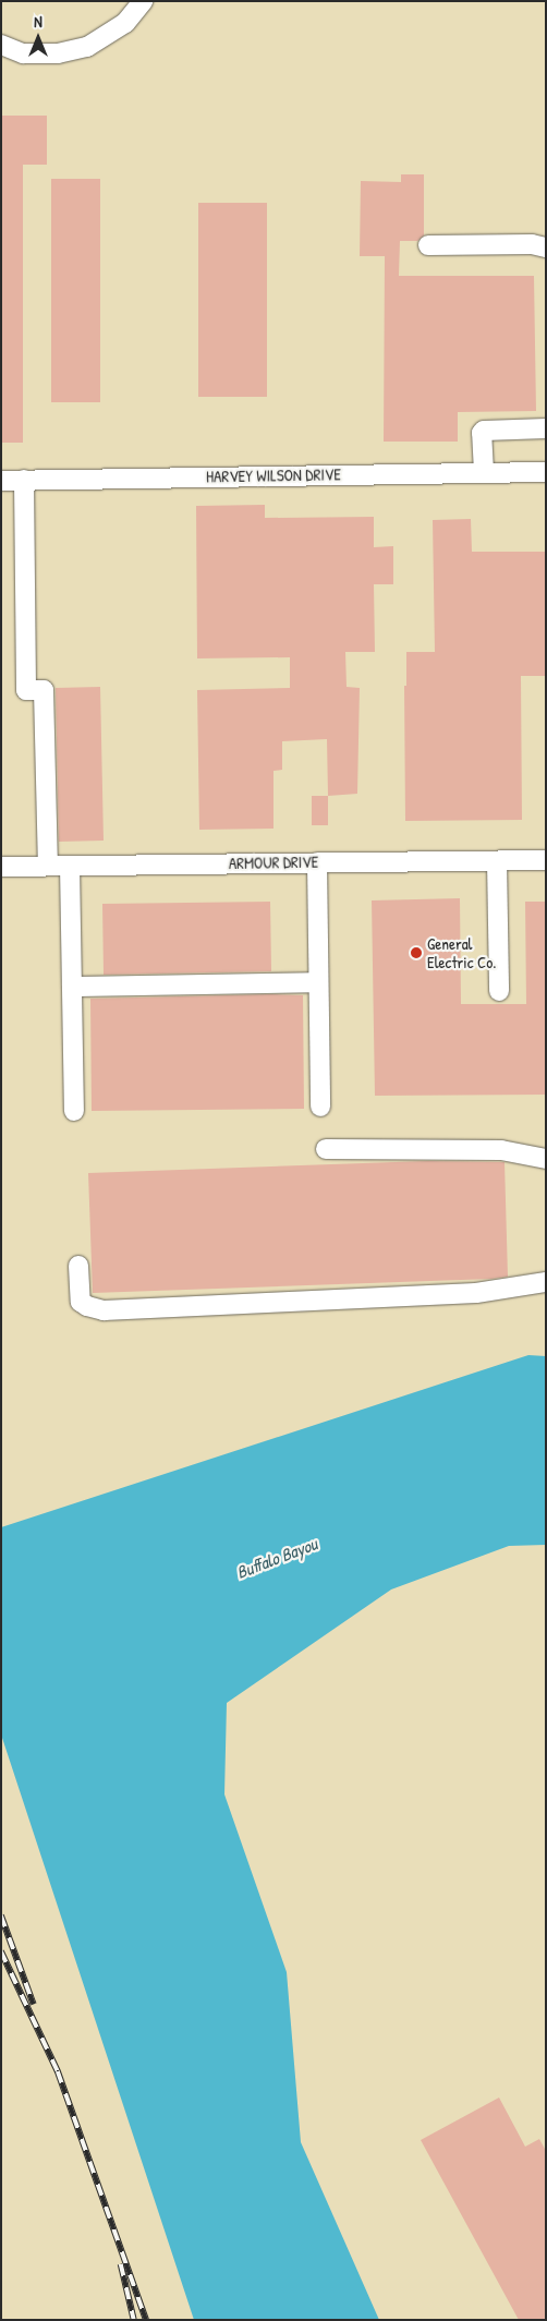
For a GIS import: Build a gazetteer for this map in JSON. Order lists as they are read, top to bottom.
{
  "streets": {
    "street": ["HARVEY WILSON DRIVE", "ARMOUR DRIVE"]
  },
  "water": ["Buffalo Bayou"],
  "places": ["General Electric Co."],
  "north": "top"
}
